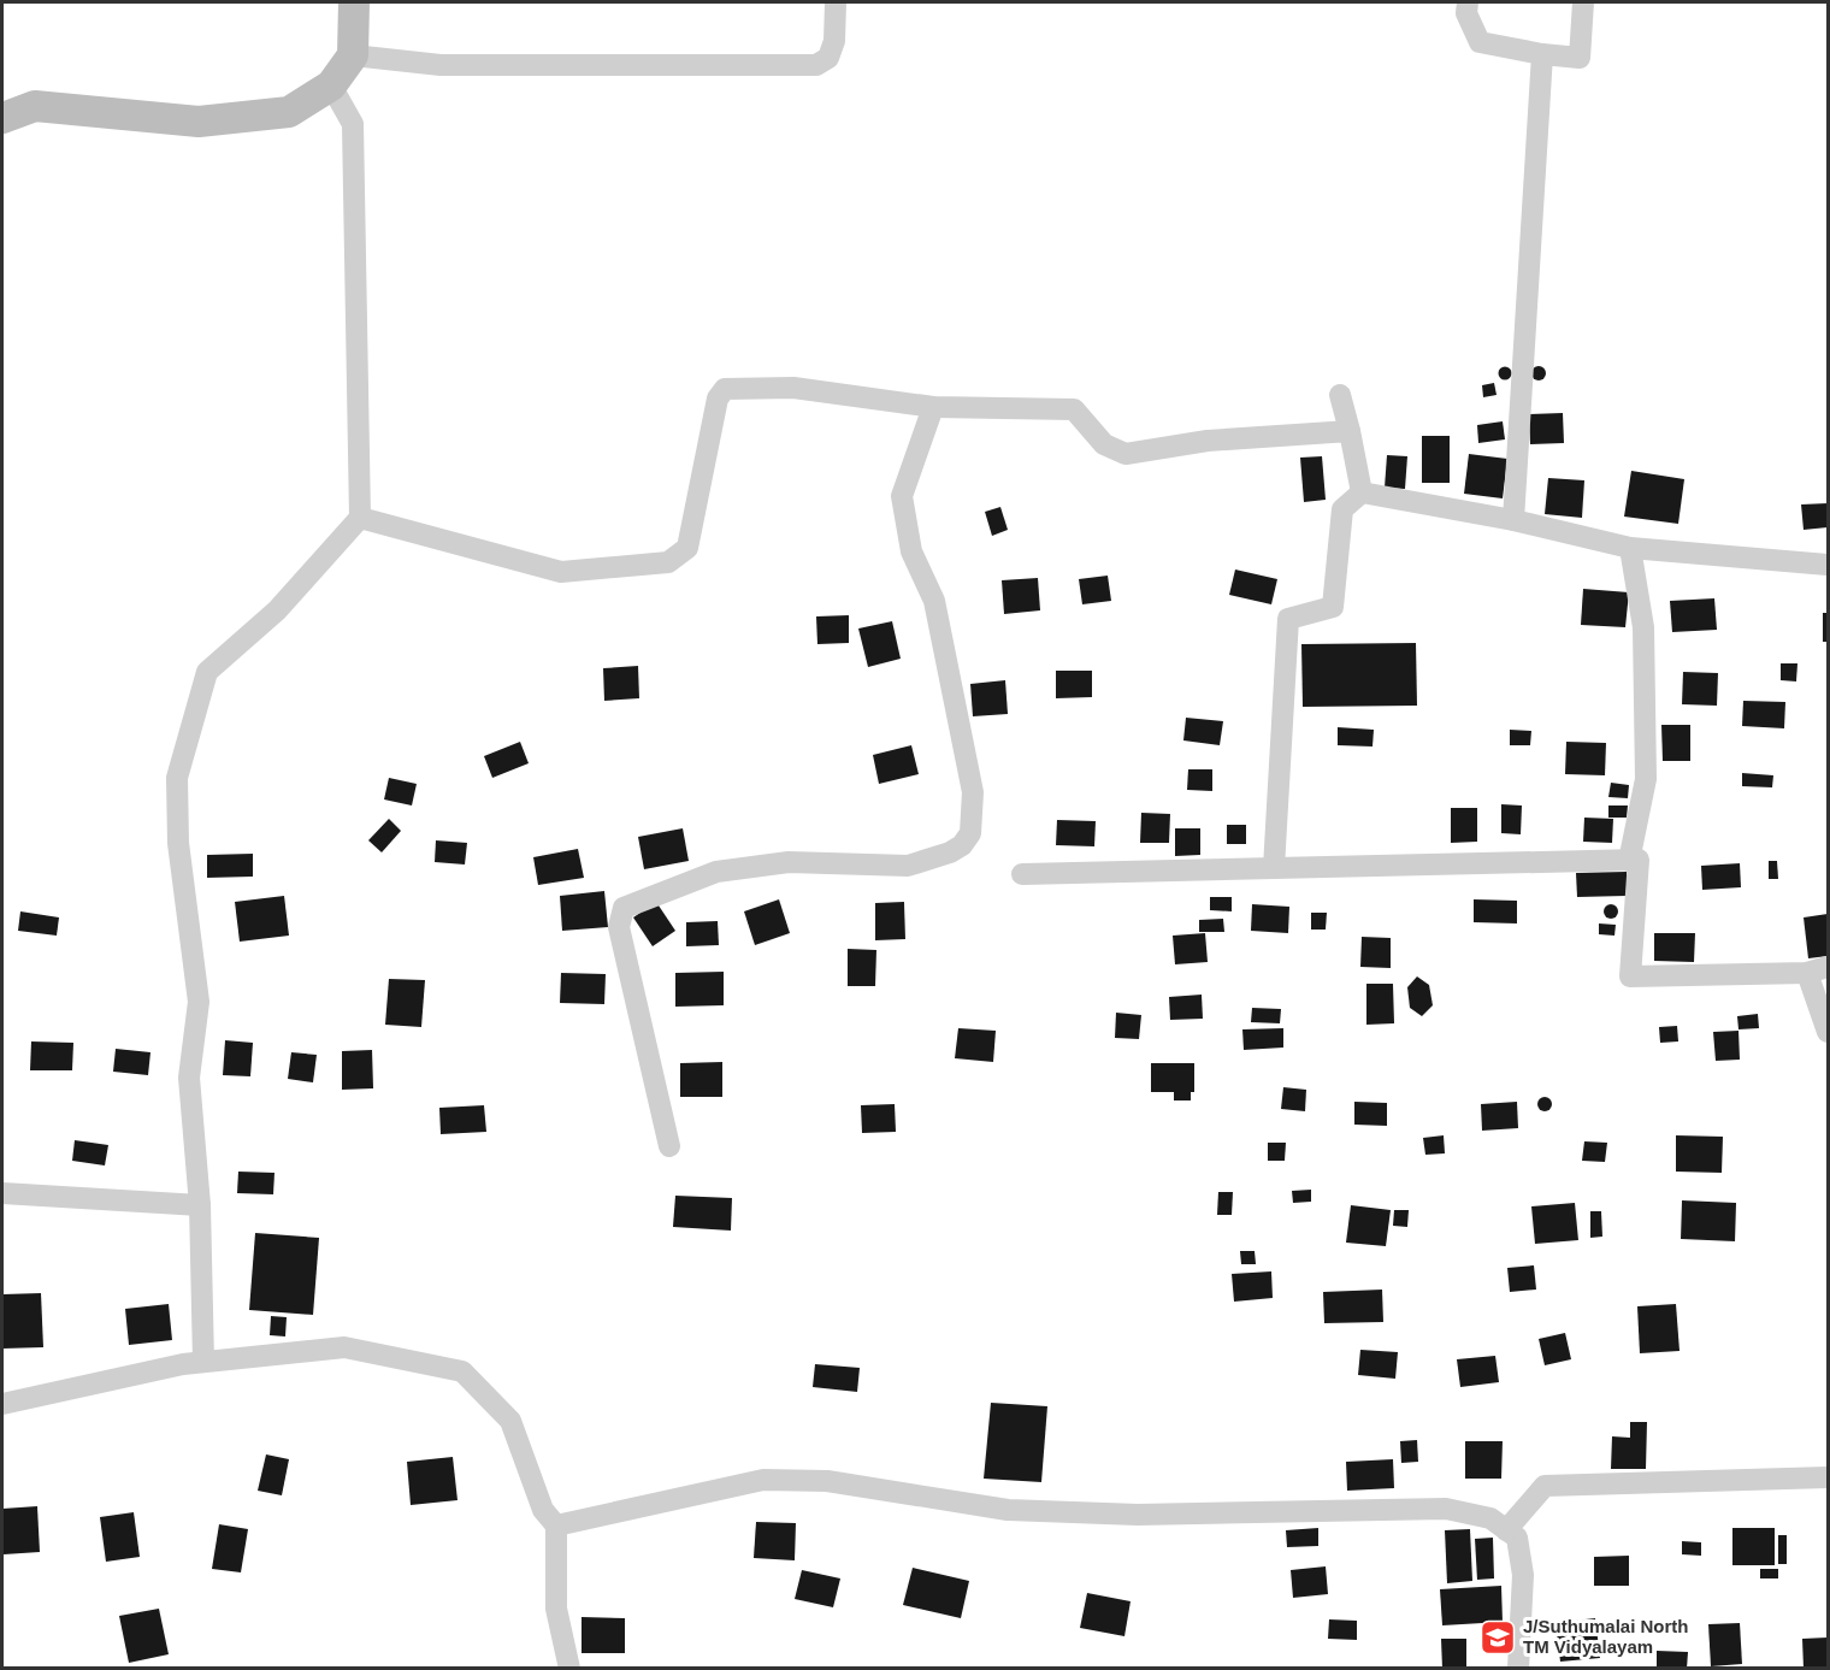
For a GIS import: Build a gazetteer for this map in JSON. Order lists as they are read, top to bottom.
{
  "places": {
    "school or university": ["J/Suthumalai North TM Vidyalayam"]
  }
}
